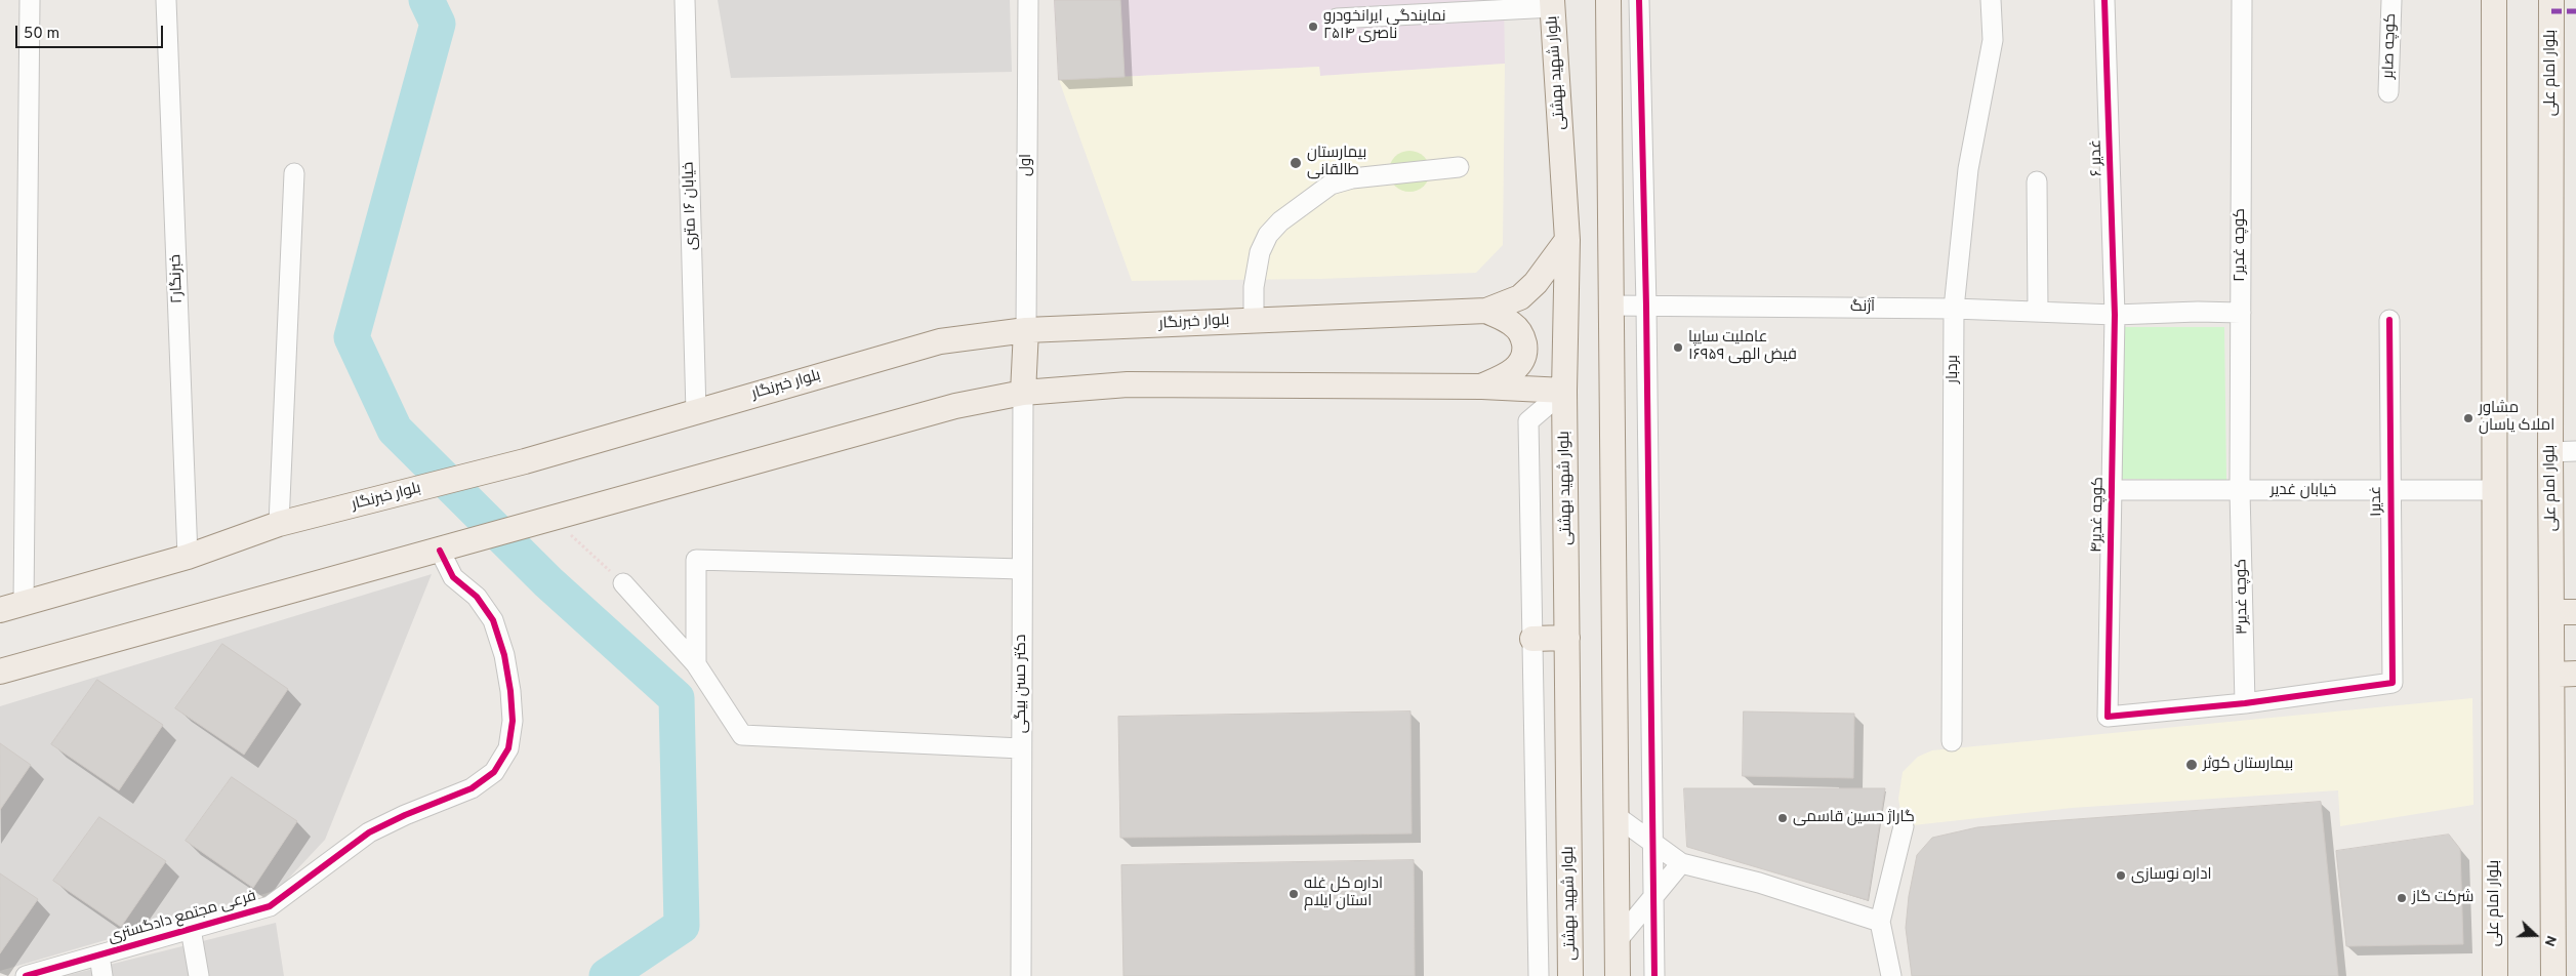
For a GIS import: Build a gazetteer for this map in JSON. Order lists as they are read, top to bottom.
{
  "streets": {
    "main road": ["بلوار شهید بهشتی", "بلوار امام على", "بلوار خبرنگار"],
    "street": [
      "کوچه صابر",
      "غدیر ۶",
      "اول",
      "خیابان ۱۶ متری",
      "کوچه غدیر۲",
      "خبرنگار۲",
      "آژنگ",
      "بردبار",
      "خیابان غدیر",
      "غدیر۱",
      "کوچه غدیر۴",
      "کوچه غدیر۳",
      "دکتر حسن بیگی",
      "فرعی مجتمع دادگستری"
    ]
  },
  "crossings": [
    ["بلوار شهید بهشتی", "بلوار خبرنگار"],
    ["بلوار امام على", "خیابان غدیر"],
    ["غدیر ۶", "آژنگ"],
    ["غدیر ۶", "کوچه غدیر۴"],
    ["اول", "بلوار خبرنگار"],
    ["خیابان ۱۶ متری", "بلوار خبرنگار"],
    ["کوچه غدیر۲", "آژنگ"],
    ["کوچه غدیر۲", "خیابان غدیر"],
    ["کوچه غدیر۲", "کوچه غدیر۳"],
    ["خبرنگار۲", "بلوار خبرنگار"],
    ["آژنگ", "بردبار"],
    ["آژنگ", "کوچه غدیر۴"],
    ["خیابان غدیر", "غدیر۱"],
    ["خیابان غدیر", "کوچه غدیر۴"],
    ["خیابان غدیر", "کوچه غدیر۳"],
    ["غدیر۱", "کوچه غدیر۴"],
    ["غدیر۱", "کوچه غدیر۳"],
    ["کوچه غدیر۴", "کوچه غدیر۳"]
  ],
  "places": [
    "نمایندگی ایرانخودرو ناصری ۲۵۱۴",
    "بیمارستان طالقانی",
    "عاملیت سایپا ۱۶۹۵۹ فیض الهی",
    "مشاور املاک یاسان",
    "بیمارستان کوثر",
    "گاراژ حسین قاسمی",
    "اداره نوسازی",
    "اداره کل غله استان ایلام",
    "شرکت گاز"
  ],
  "scale_bar": "50 m",
  "north": "right"
}
